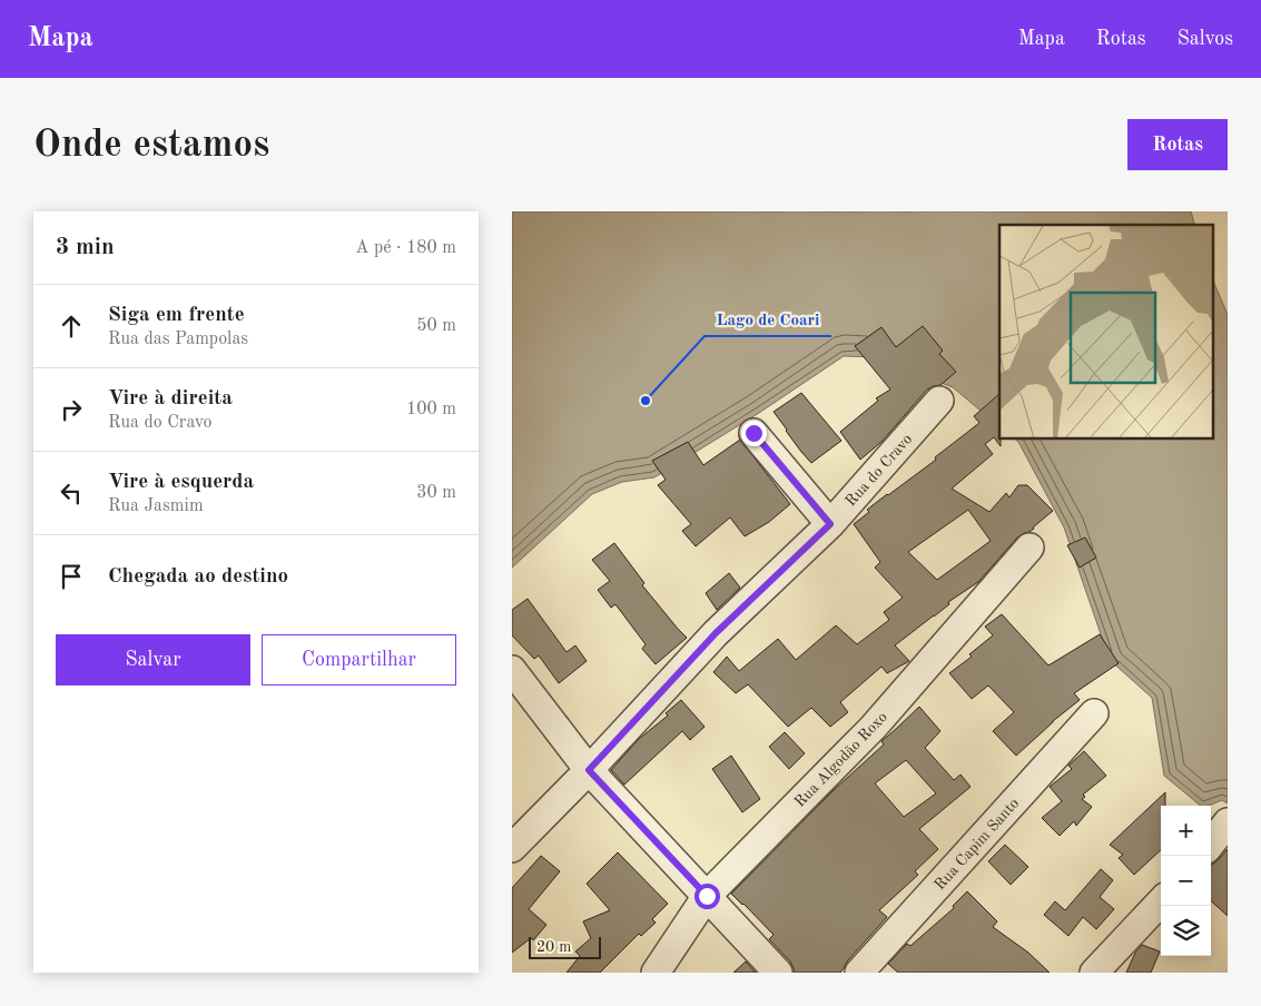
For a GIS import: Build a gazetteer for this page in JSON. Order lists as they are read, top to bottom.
{
  "streets": {
    "street": ["Rua do Cravo", "Rua Algodão Roxo", "Rua Capim Santo"]
  },
  "places": ["Lago de Coari"],
  "scale_bar": "20 m",
  "page": {
    "header": "Mapa",
    "nav": ["Mapa", "Rotas", "Salvos"],
    "buttons": [
      "Rotas",
      ["Salvar", "Compartilhar"]
    ],
    "title": "Onde estamos",
    "heading": ["3 min", "A pé · 180 m"],
    "list": [
      ["Siga em frente", "Rua das Pampolas", "50 m"],
      ["Vire à direita", "Rua do Cravo", "100 m"],
      ["Vire à esquerda", "Rua Jasmim", "30 m"],
      "Chegada ao destino"
    ],
    "map_buttons": ["+", "−"],
    "scale": "20 m"
  }
}
